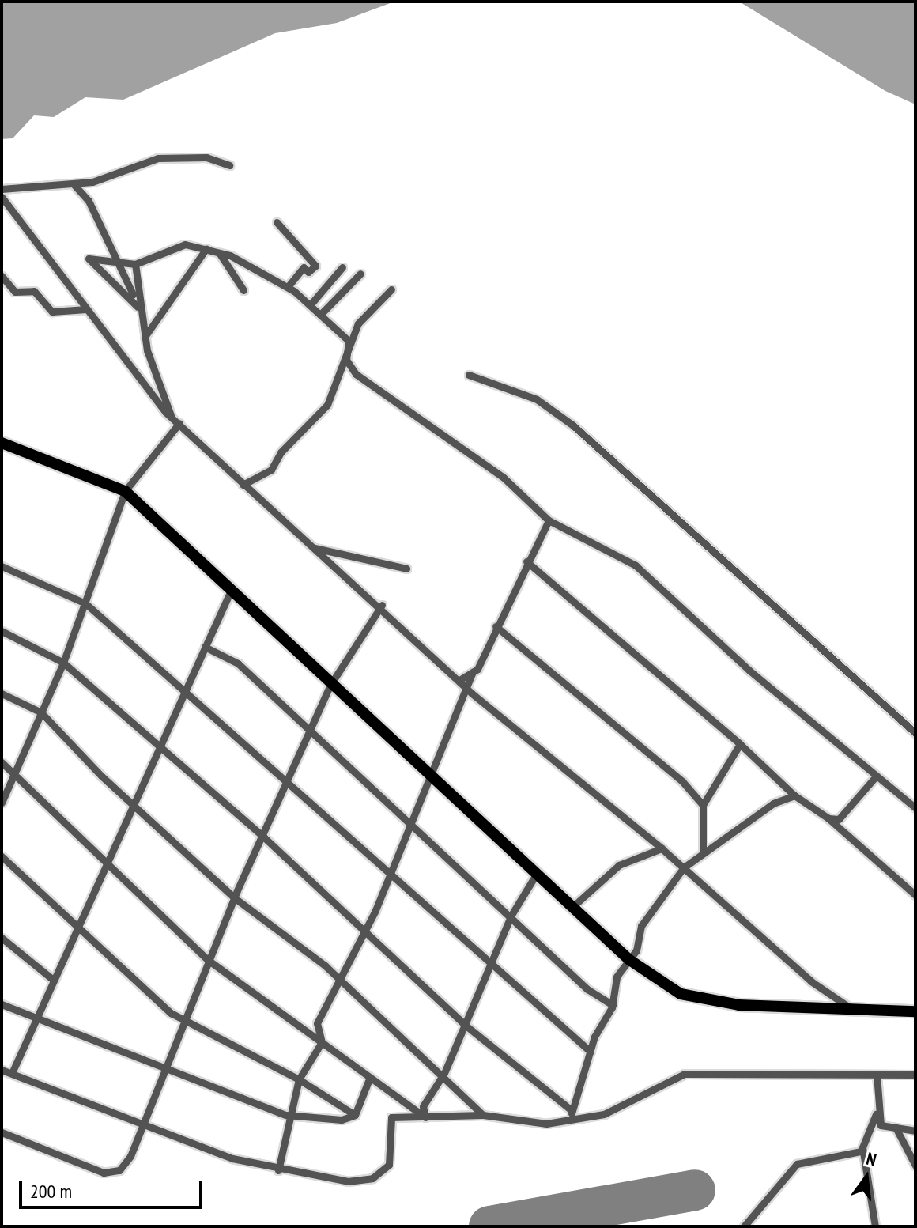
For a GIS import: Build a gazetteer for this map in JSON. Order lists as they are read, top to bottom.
{
  "scale_bar": "200 m",
  "north": "top"
}
